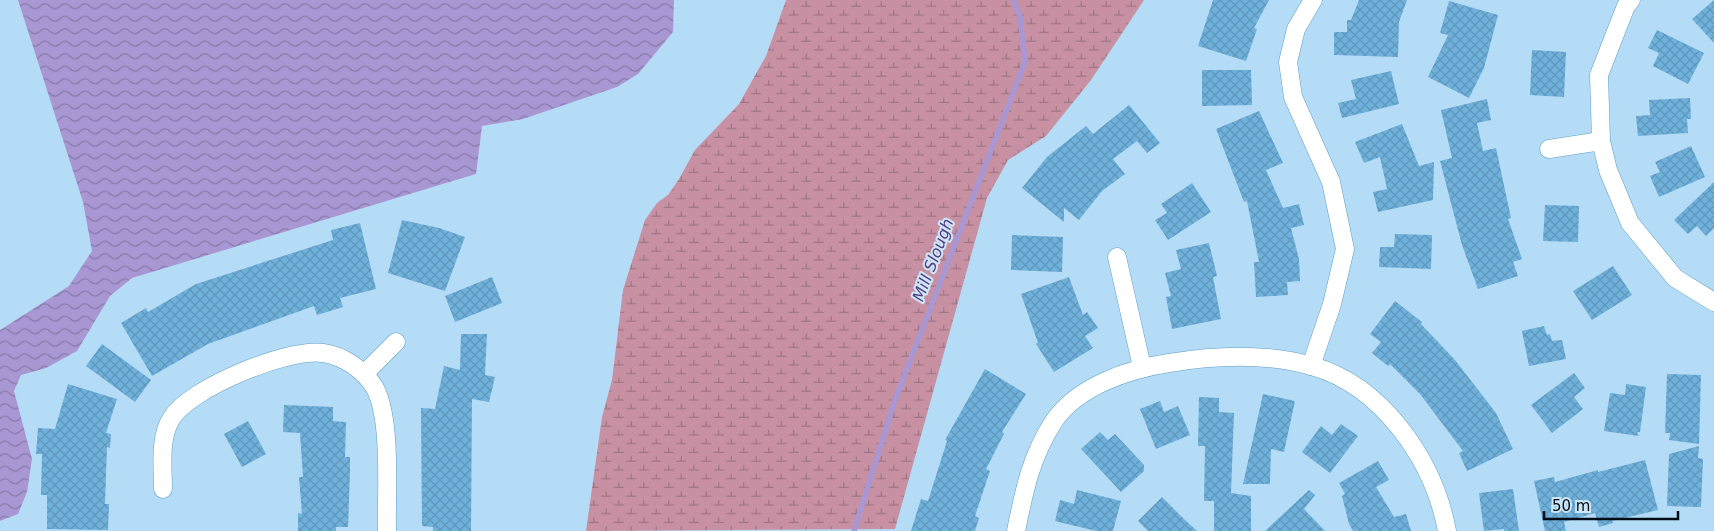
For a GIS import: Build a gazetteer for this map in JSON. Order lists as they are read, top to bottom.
{
  "water": ["Mill Slough"],
  "scale_bar": "50 m"
}
